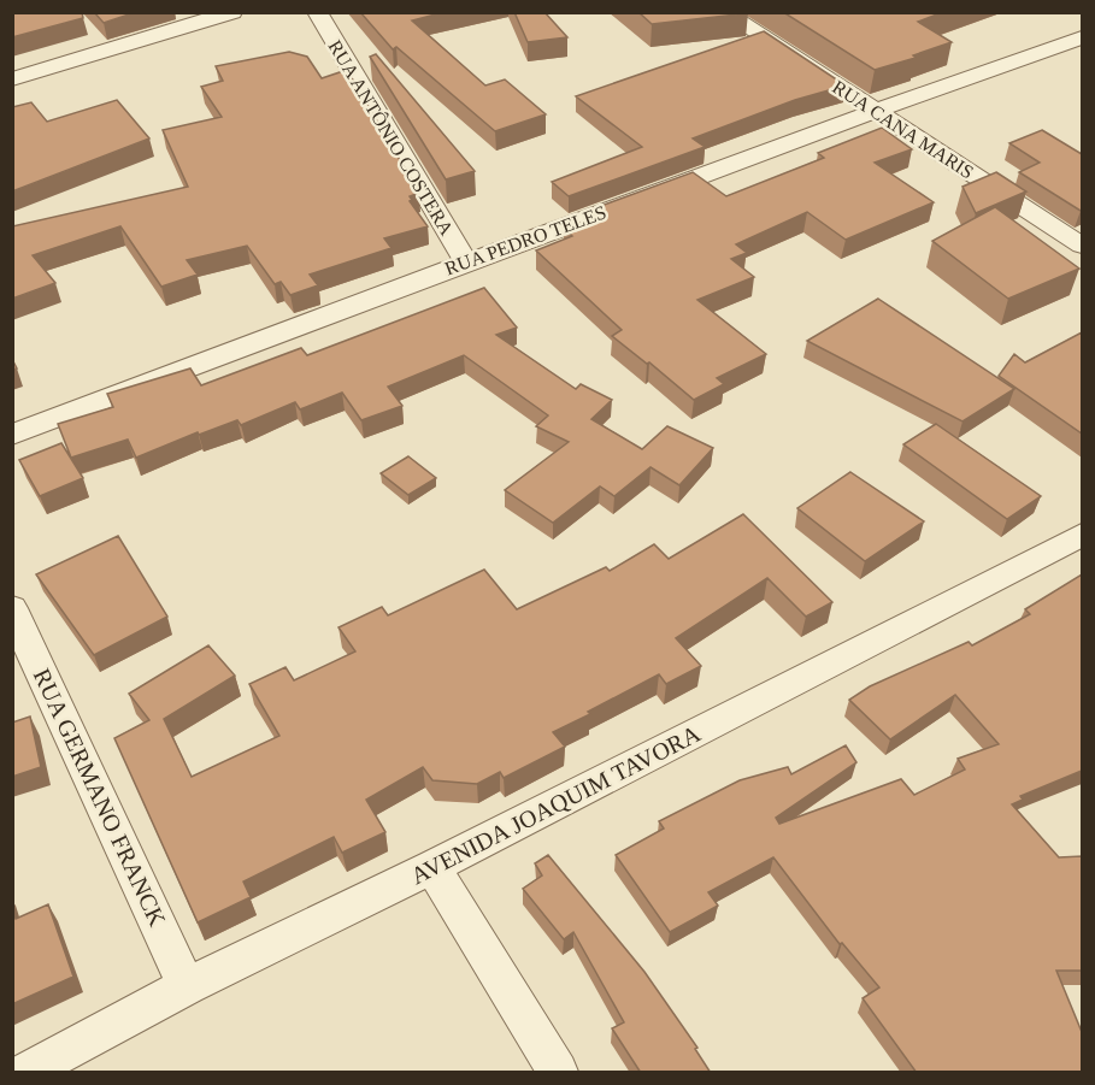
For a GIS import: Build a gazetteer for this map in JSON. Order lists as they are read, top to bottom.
{
  "streets": {
    "street": [
      "RUA CANA MARIS",
      "RUA ANTÔNIO COSTERA",
      "RUA PEDRO TELES",
      "RUA GERMANO FRANCK",
      "AVENIDA JOAQUIM TAVORA"
    ]
  },
  "crossings": [
    ["RUA CANA MARIS", "RUA PEDRO TELES"],
    ["RUA ANTÔNIO COSTERA", "RUA PEDRO TELES"],
    ["RUA GERMANO FRANCK", "AVENIDA JOAQUIM TAVORA"]
  ]
}
